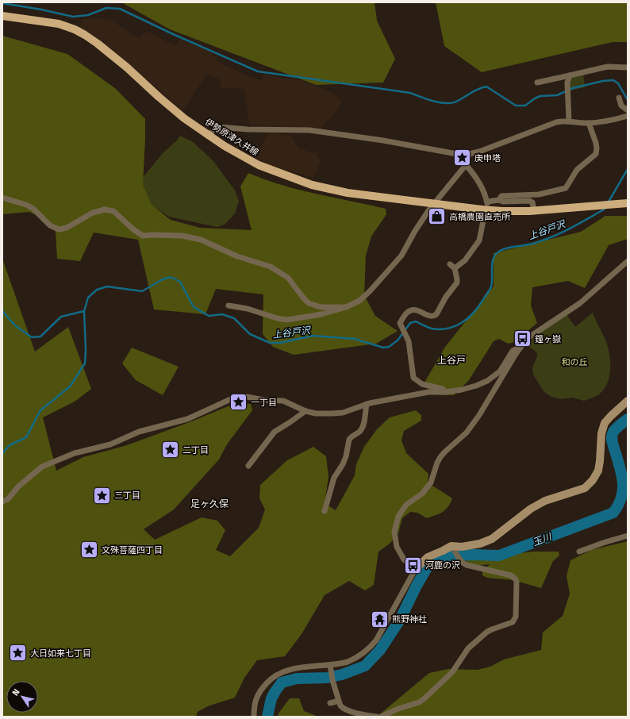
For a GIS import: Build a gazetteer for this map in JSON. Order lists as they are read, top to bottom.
{
  "streets": {
    "main road": ["伊勢原津久井線"]
  },
  "districts": ["上谷戸", "足ヶ久保"],
  "water": ["上谷戸沢", "玉川"],
  "parks": ["和の丘"],
  "places": {
    "place": [
      "庚申塔",
      "一丁目",
      "二丁目",
      "三丁目",
      "文殊菩薩四丁目",
      "大日如来七丁目"
    ],
    "shop": ["高橋農園直売所"],
    "bus stop": ["鐘ヶ嶽", "河鹿の沢"],
    "temple": ["熊野神社"]
  },
  "north": "top left"
}
